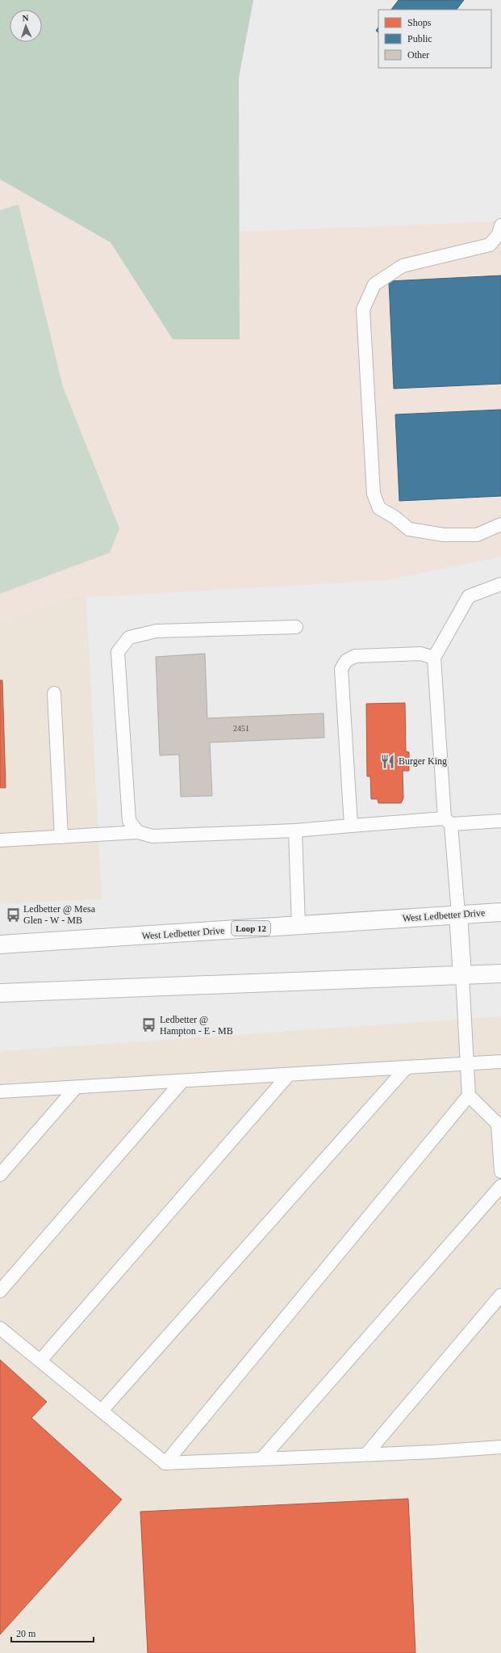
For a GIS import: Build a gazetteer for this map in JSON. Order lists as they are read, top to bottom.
{
  "streets": {
    "main road": ["West Ledbetter Drive", "Loop 12"]
  },
  "places": {
    "restaurant": ["Burger King"],
    "bus stop": ["Ledbetter @ Mesa Glen - W - MB", "Ledbetter @ Hampton - E - MB"]
  },
  "house_numbers": ["2451"],
  "legend": ["Shops", "Public", "Other"],
  "scale_bar": "20 m",
  "north": "top"
}
